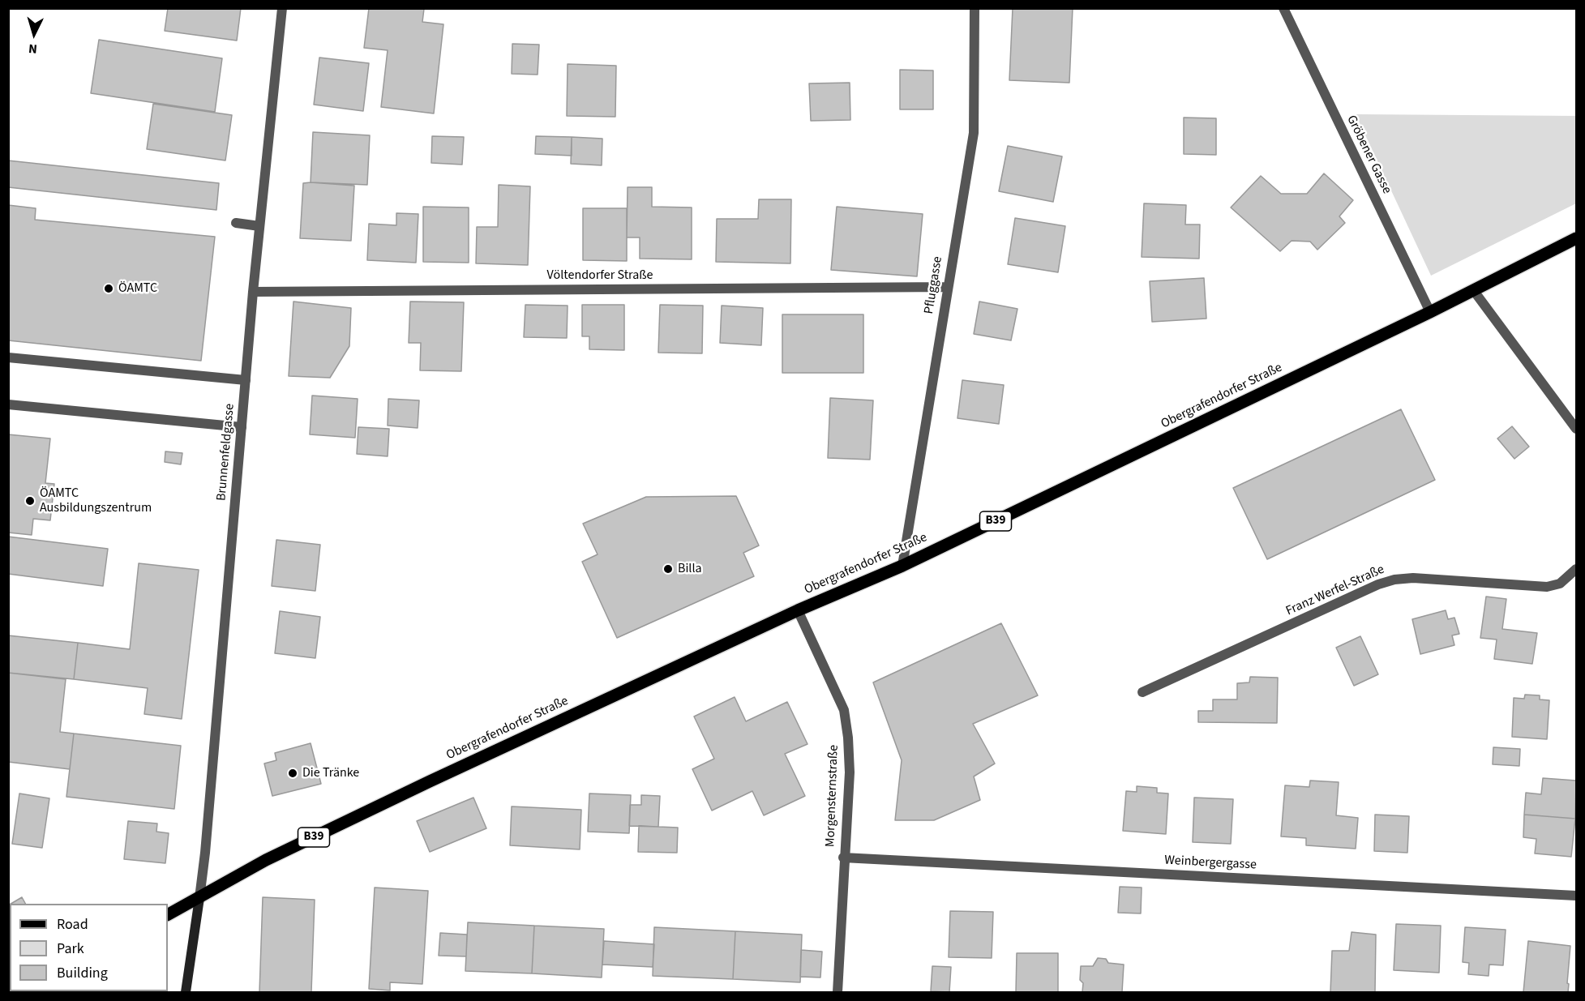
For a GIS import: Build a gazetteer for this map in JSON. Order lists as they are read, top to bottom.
{
  "streets": {
    "main road": ["Obergrafendorfer Straße", "B39"],
    "street": [
      "Gröbener Gasse",
      "Völtendorfer Straße",
      "Pfluggasse",
      "Brunnenfeldgasse",
      "Franz Werfel-Straße",
      "Morgensternstraße",
      "Weinbergergasse"
    ]
  },
  "crossings": [
    ["Gröbener Gasse", "Obergrafendorfer Straße"],
    ["Völtendorfer Straße", "Pfluggasse"],
    ["Völtendorfer Straße", "Brunnenfeldgasse"],
    ["Pfluggasse", "Obergrafendorfer Straße"],
    ["Obergrafendorfer Straße", "Brunnenfeldgasse"],
    ["Obergrafendorfer Straße", "Morgensternstraße"],
    ["Morgensternstraße", "Weinbergergasse"]
  ],
  "places": [
    "ÖAMTC",
    "ÖAMTC Ausbildungszentrum",
    "Billa",
    "Die Tränke"
  ],
  "legend": ["Road", "Park", "Building"],
  "north": "bottom"
}
